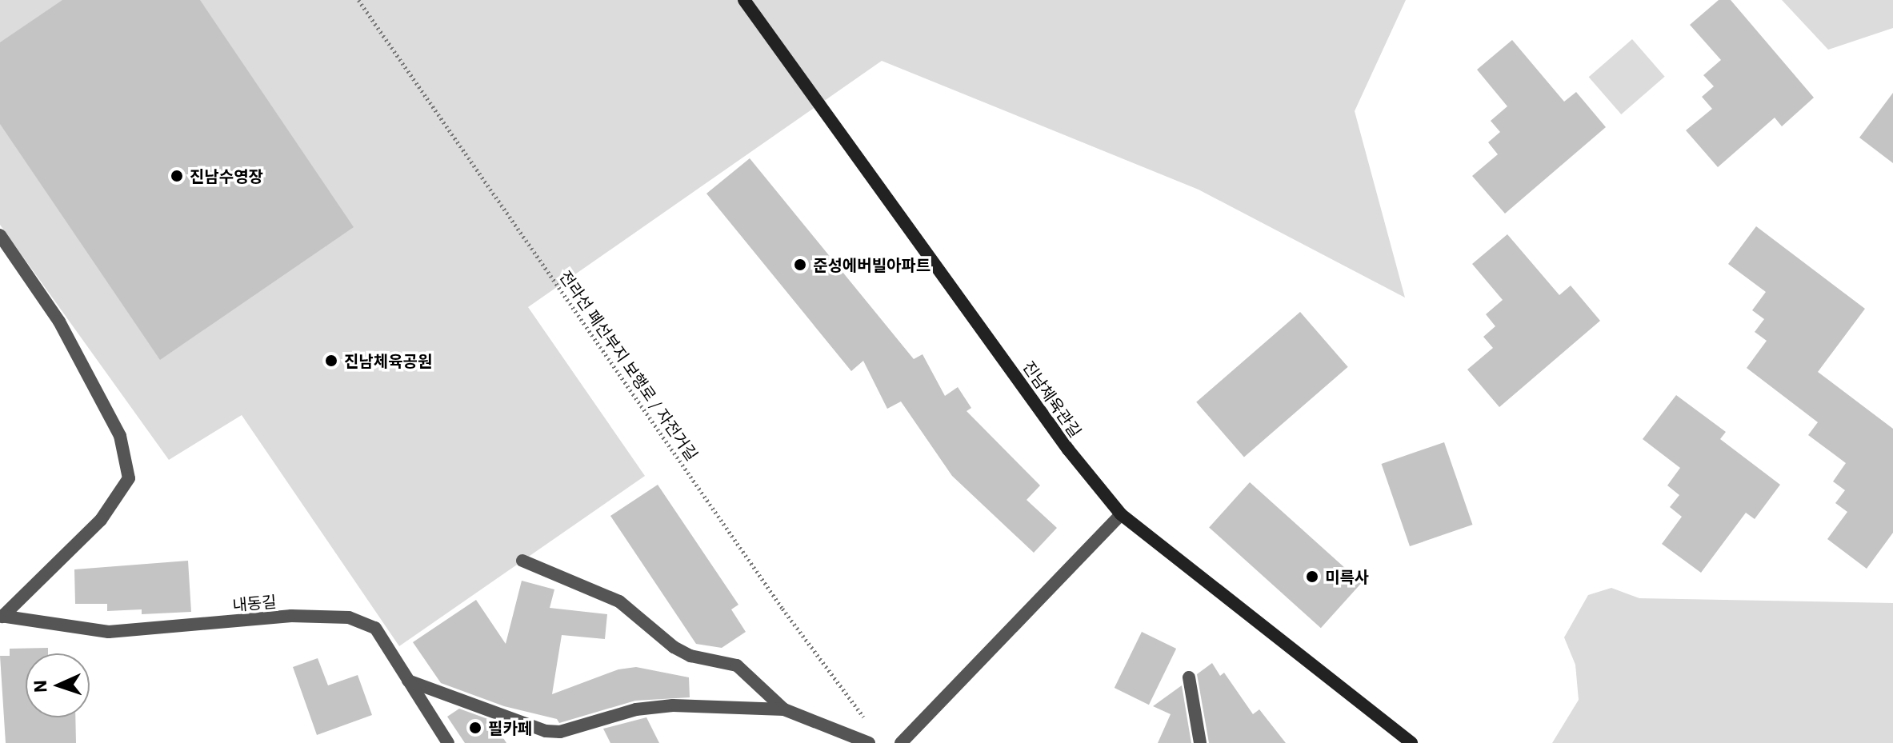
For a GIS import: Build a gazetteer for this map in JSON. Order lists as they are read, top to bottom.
{
  "streets": {
    "street": ["진남체육관길", "내동길"],
    "path": ["전라선 폐선부지 보행로 / 자전거길"]
  },
  "places": [
    "진남수영장",
    "준성에버빌아파트",
    "진남체육공원",
    "미륵사",
    "필카페"
  ],
  "north": "left"
}
